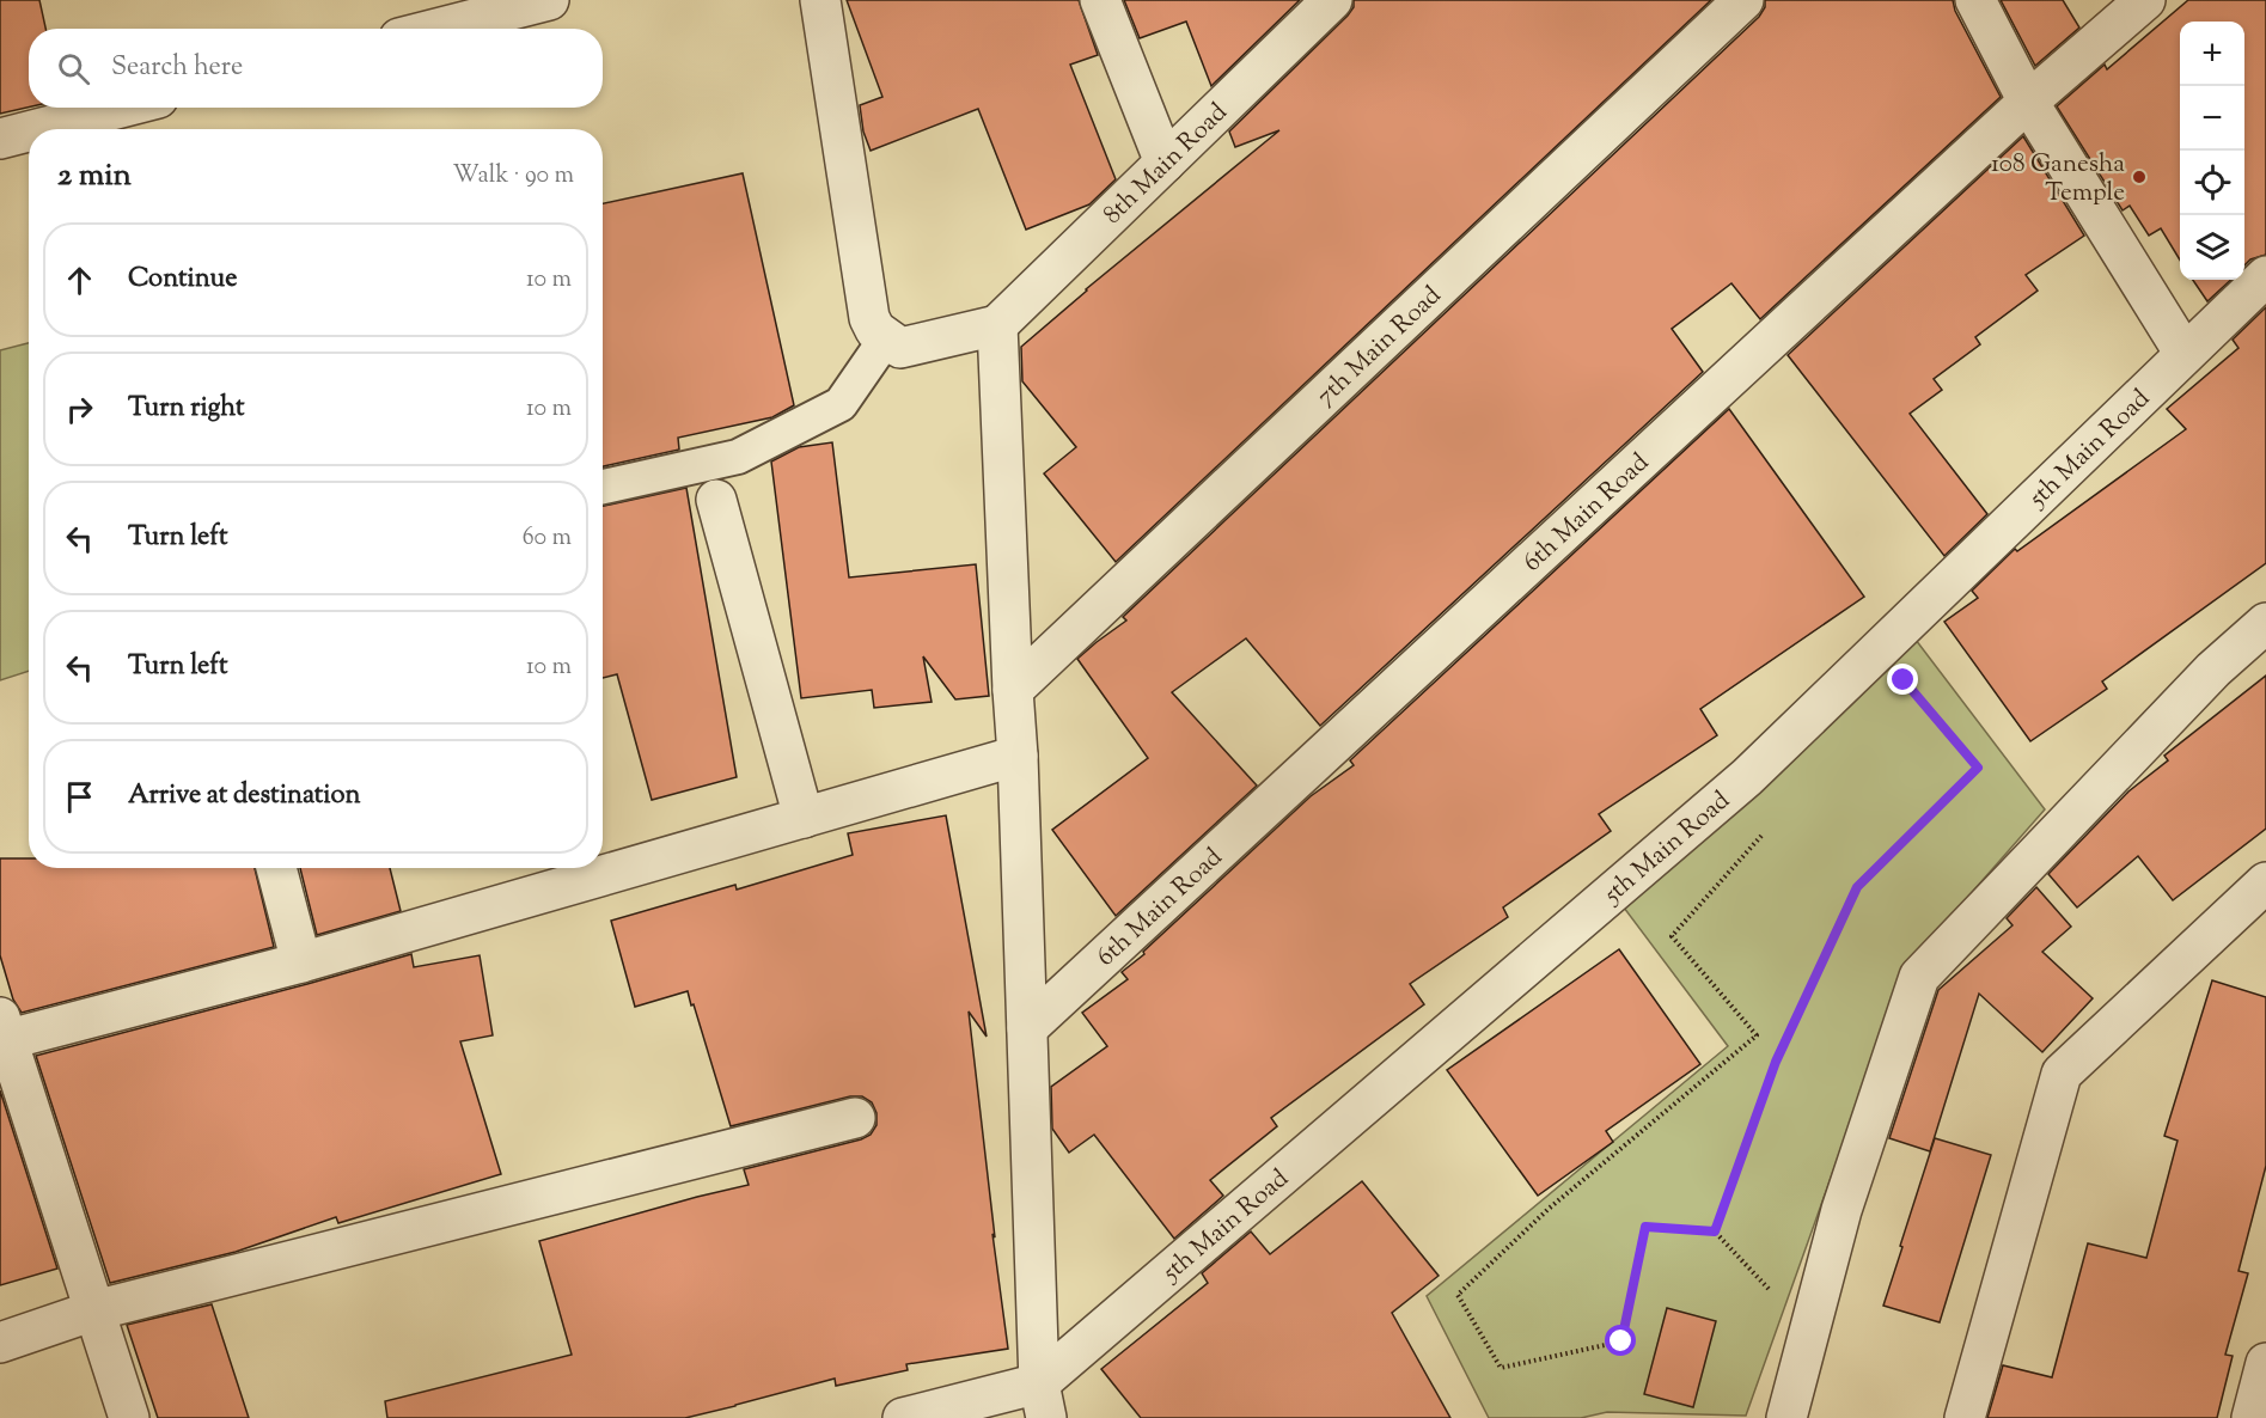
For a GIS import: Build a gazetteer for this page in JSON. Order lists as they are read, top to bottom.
{
  "streets": {
    "street": [
      "8th Main Road",
      "7th Main Road",
      "5th Main Road",
      "6th Main Road"
    ]
  },
  "places": ["108 Ganesha Temple"],
  "page": {
    "map_buttons": ["+", "−"],
    "search": "Search here",
    "heading": ["2 min", "Walk · 90 m"],
    "list": [
      ["Continue", "10 m"],
      ["Turn right", "10 m"],
      ["Turn left", "60 m"],
      ["Turn left", "10 m"],
      "Arrive at destination"
    ]
  }
}
